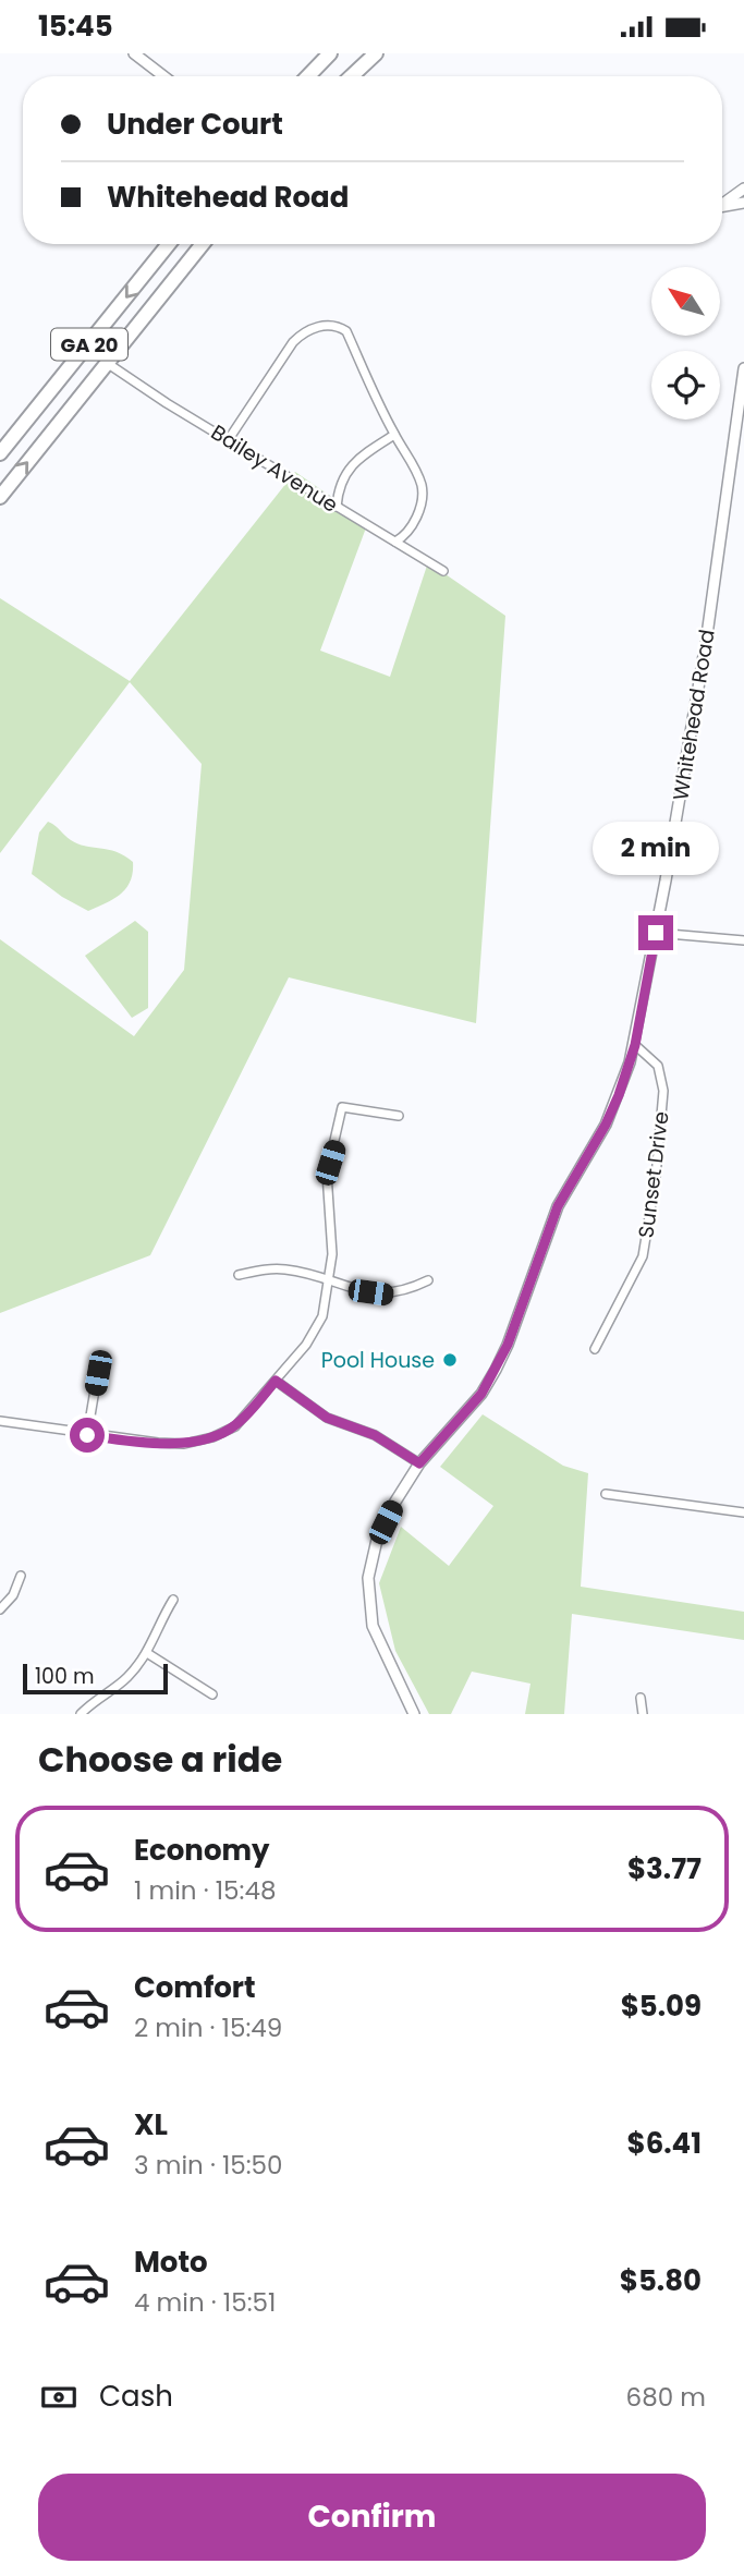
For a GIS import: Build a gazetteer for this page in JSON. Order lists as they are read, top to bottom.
{
  "streets": {
    "highway": ["GA 20"],
    "street": ["Bailey Avenue", "Whitehead Road", "Sunset Drive"]
  },
  "crossings": [
    ["GA 20", "Bailey Avenue"],
    ["Whitehead Road", "Sunset Drive"]
  ],
  "places": ["Pool House"],
  "scale_bar": "100 m",
  "north": "top left",
  "page": {
    "status": "15:45",
    "banner": ["Under Court", "Whitehead Road"],
    "bubble": "2 min",
    "scale": "100 m",
    "heading": "Choose a ride",
    "list": [
      {
        "name": "Economy",
        "note": "1 min · 15:48",
        "value": "$3.77"
      },
      {
        "name": "Comfort",
        "note": "2 min · 15:49",
        "value": "$5.09"
      },
      {
        "name": "XL",
        "note": "3 min · 15:50",
        "value": "$6.41"
      },
      {
        "name": "Moto",
        "note": "4 min · 15:51",
        "value": "$5.80"
      }
    ],
    "pay": ["Cash", "680 m"],
    "buttons": "Confirm"
  }
}
